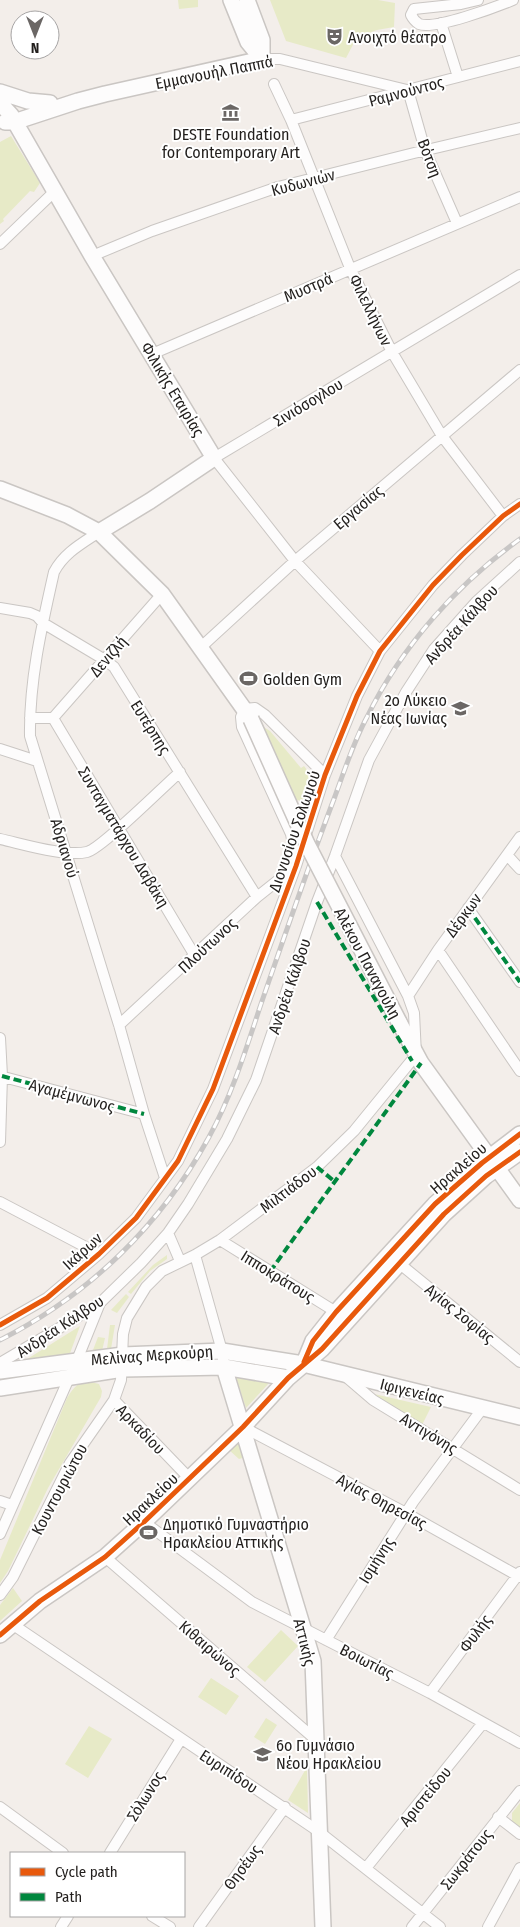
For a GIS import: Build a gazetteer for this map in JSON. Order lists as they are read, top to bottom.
{
  "streets": {
    "street": [
      "Εμμανουήλ Παππά",
      "Ραμνούντος",
      "Βότση",
      "Κυδωνιών",
      "Μυστρά",
      "Φιλελλήνων",
      "Φιλικής Εταιρίας",
      "Σινιόσογλου",
      "Εργασίας",
      "Ανδρέα Κάλβου",
      "Δενιζλή",
      "Ευτέρπης",
      "Διονυσίου Σολωμού",
      "Συνταγματάρχου Δαβάκη",
      "Αδριανού",
      "Δέρκων",
      "Πλούτωνος",
      "Αλέκου Παναγούλη",
      "Αγαμέμνωνος",
      "Ηρακλείου",
      "Μιλτιάδου",
      "Ικάρων",
      "Ιπποκράτους",
      "Αγίας Σοφίας",
      "Μελίνας Μερκούρη",
      "Ιφιγενείας",
      "Αρκαδίου",
      "Αντιγόνης",
      "Κουντουριώτου",
      "Αγίας Θηρεσίας",
      "Ισμήνης",
      "Φυλής",
      "Αττικής",
      "Κιθαιρώνος",
      "Βοιωτίας",
      "Ευριπίδου",
      "Σόλωνος",
      "Αριστείδου",
      "Σωκράτους",
      "Θησέως"
    ]
  },
  "crossings": [
    ["Εμμανουήλ Παππά", "Ραμνούντος"],
    ["Εμμανουήλ Παππά", "Βότση"],
    ["Εμμανουήλ Παππά", "Φιλικής Εταιρίας"],
    ["Ραμνούντος", "Βότση"],
    ["Ραμνούντος", "Φιλελλήνων"],
    ["Βότση", "Κυδωνιών"],
    ["Βότση", "Μυστρά"],
    ["Κυδωνιών", "Φιλελλήνων"],
    ["Κυδωνιών", "Φιλικής Εταιρίας"],
    ["Μυστρά", "Φιλελλήνων"],
    ["Μυστρά", "Φιλικής Εταιρίας"],
    ["Φιλελλήνων", "Σινιόσογλου"],
    ["Φιλελλήνων", "Εργασίας"],
    ["Φιλελλήνων", "Διονυσίου Σολωμού"],
    ["Φιλικής Εταιρίας", "Σινιόσογλου"],
    ["Φιλικής Εταιρίας", "Εργασίας"],
    ["Φιλικής Εταιρίας", "Διονυσίου Σολωμού"],
    ["Σινιόσογλου", "Αδριανού"],
    ["Σινιόσογλου", "Αλέκου Παναγούλη"],
    ["Εργασίας", "Αλέκου Παναγούλη"],
    ["Ανδρέα Κάλβου", "Κουντουριώτου"],
    ["Δενιζλή", "Ευτέρπης"],
    ["Δενιζλή", "Συνταγματάρχου Δαβάκη"],
    ["Δενιζλή", "Αλέκου Παναγούλη"],
    ["Ευτέρπης", "Αδριανού"],
    ["Ευτέρπης", "Πλούτωνος"],
    ["Διονυσίου Σολωμού", "Αδριανού"],
    ["Διονυσίου Σολωμού", "Πλούτωνος"],
    ["Διονυσίου Σολωμού", "Ικάρων"],
    ["Συνταγματάρχου Δαβάκη", "Πλούτωνος"],
    ["Αδριανού", "Πλούτωνος"],
    ["Αδριανού", "Αλέκου Παναγούλη"],
    ["Αδριανού", "Αγαμέμνωνος"],
    ["Αδριανού", "Ικάρων"],
    ["Αλέκου Παναγούλη", "Ηρακλείου"],
    ["Αλέκου Παναγούλη", "Μιλτιάδου"],
    ["Ηρακλείου", "Ιπποκράτους"],
    ["Ηρακλείου", "Αγίας Σοφίας"],
    ["Ηρακλείου", "Μελίνας Μερκούρη"],
    ["Ηρακλείου", "Ιφιγενείας"],
    ["Ηρακλείου", "Αρκαδίου"],
    ["Ηρακλείου", "Αγίας Θηρεσίας"],
    ["Ηρακλείου", "Αττικής"],
    ["Ηρακλείου", "Κιθαιρώνος"],
    ["Ηρακλείου", "Βοιωτίας"],
    ["Ηρακλείου", "Ευριπίδου"],
    ["Μιλτιάδου", "Ιπποκράτους"],
    ["Μιλτιάδου", "Μελίνας Μερκούρη"],
    ["Μιλτιάδου", "Κουντουριώτου"],
    ["Μελίνας Μερκούρη", "Ιφιγενείας"],
    ["Μελίνας Μερκούρη", "Κουντουριώτου"],
    ["Μελίνας Μερκούρη", "Αττικής"],
    ["Ιφιγενείας", "Αντιγόνης"],
    ["Ιφιγενείας", "Ισμήνης"],
    ["Αρκαδίου", "Κουντουριώτου"],
    ["Αντιγόνης", "Ισμήνης"],
    ["Αγίας Θηρεσίας", "Ισμήνης"],
    ["Αγίας Θηρεσίας", "Φυλής"],
    ["Αγίας Θηρεσίας", "Αττικής"],
    ["Ισμήνης", "Βοιωτίας"],
    ["Φυλής", "Βοιωτίας"],
    ["Αττικής", "Κιθαιρώνος"],
    ["Αττικής", "Βοιωτίας"],
    ["Αττικής", "Ευριπίδου"],
    ["Βοιωτίας", "Αριστείδου"],
    ["Ευριπίδου", "Σόλωνος"],
    ["Ευριπίδου", "Αριστείδου"],
    ["Ευριπίδου", "Σωκράτους"],
    ["Ευριπίδου", "Θησέως"]
  ],
  "places": {
    "theatre": ["Ανοιχτό θέατρο"],
    "museum": ["DESTE Foundation for Contemporary Art"],
    "sports": ["Golden Gym", "Δημοτικό Γυμναστήριο Ηρακλείου Αττικής"],
    "school or university": ["2ο Λύκειο Νέας Ιωνίας", "6ο Γυμνάσιο Νέου Ηρακλείου"]
  },
  "legend": ["Cycle path", "Path"],
  "north": "bottom"
}
